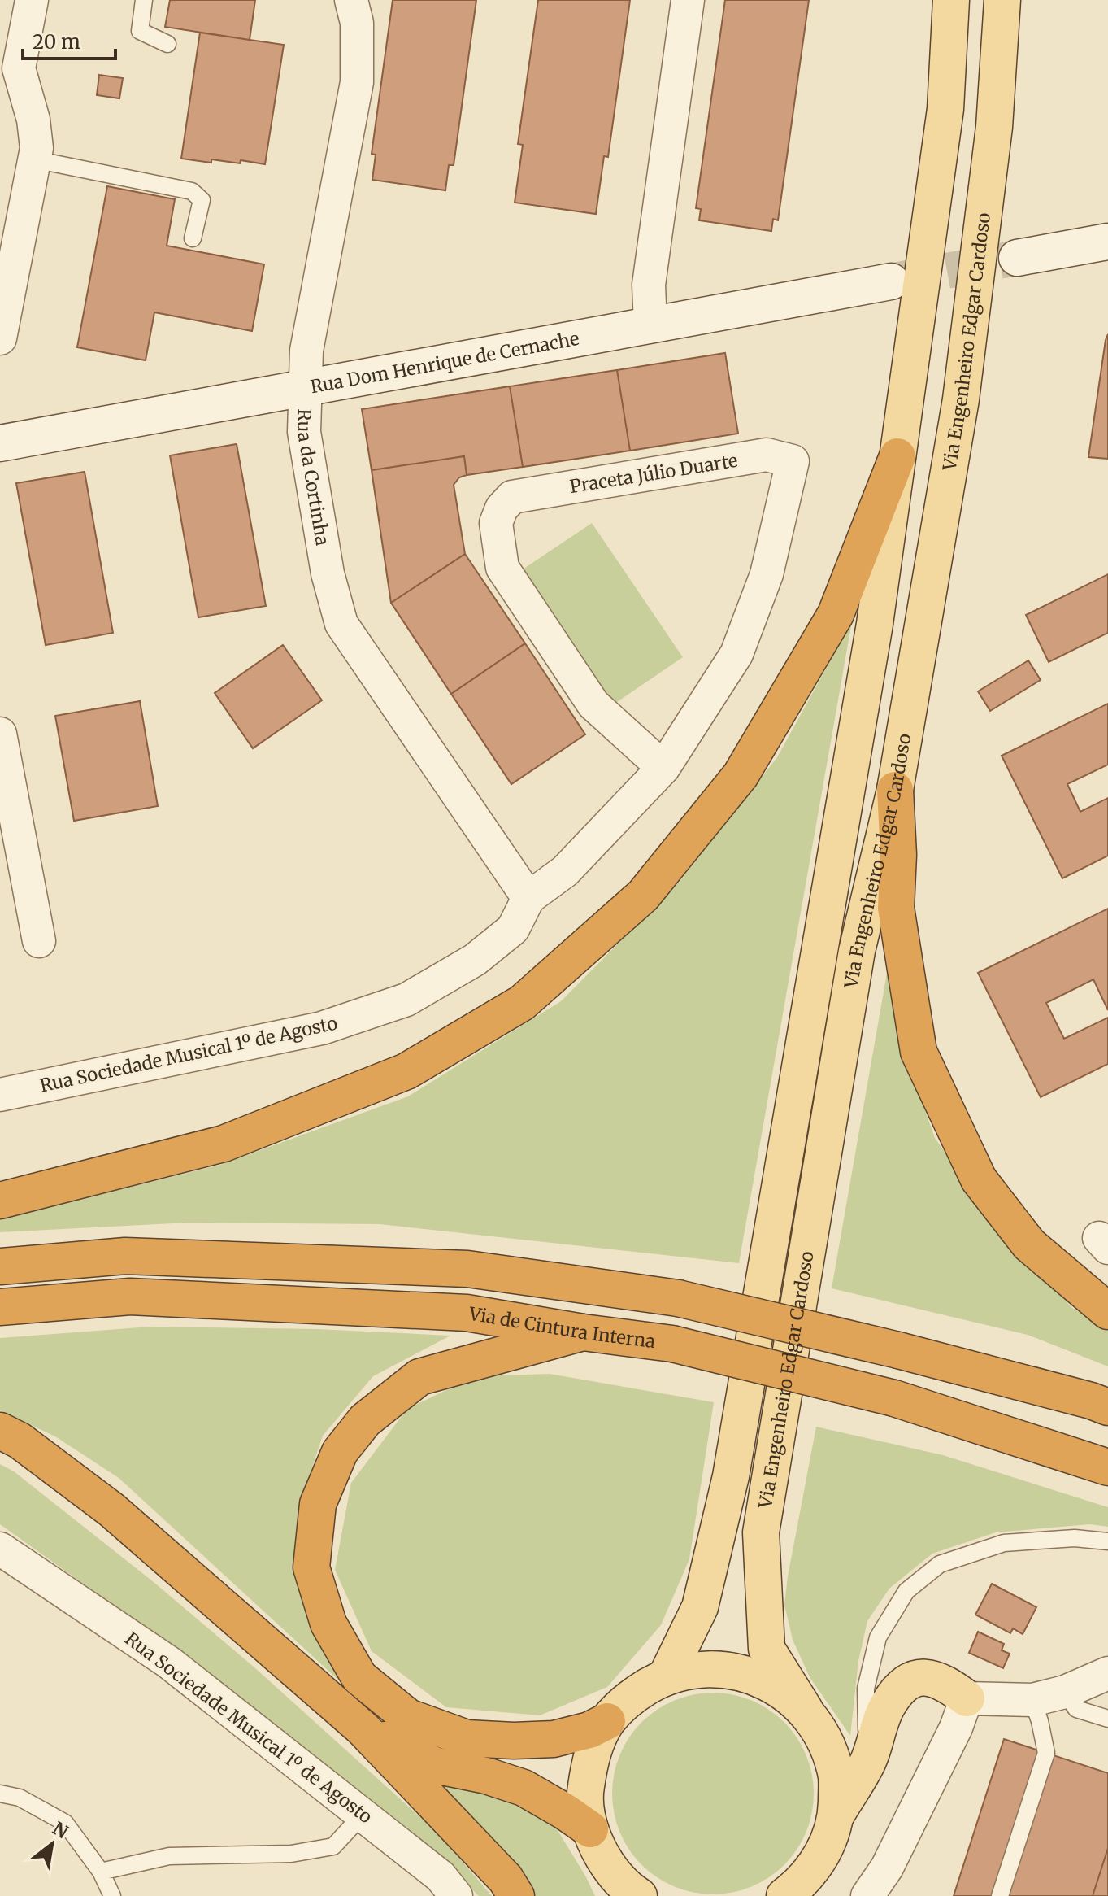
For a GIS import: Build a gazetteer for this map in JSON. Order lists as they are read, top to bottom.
{
  "streets": {
    "highway": ["Via de Cintura Interna"],
    "main road": ["Via Engenheiro Edgar Cardoso"],
    "street": [
      "Rua Dom Henrique de Cernache",
      "Praceta Júlio Duarte",
      "Rua da Cortinha",
      "Rua Sociedade Musical 1º de Agosto"
    ]
  },
  "crossings": [
    ["Rua Dom Henrique de Cernache", "Rua da Cortinha"],
    ["Praceta Júlio Duarte", "Rua da Cortinha"],
    ["Praceta Júlio Duarte", "Rua Sociedade Musical 1º de Agosto"],
    ["Rua da Cortinha", "Rua Sociedade Musical 1º de Agosto"]
  ],
  "scale_bar": "20 m",
  "north": "top right"
}
